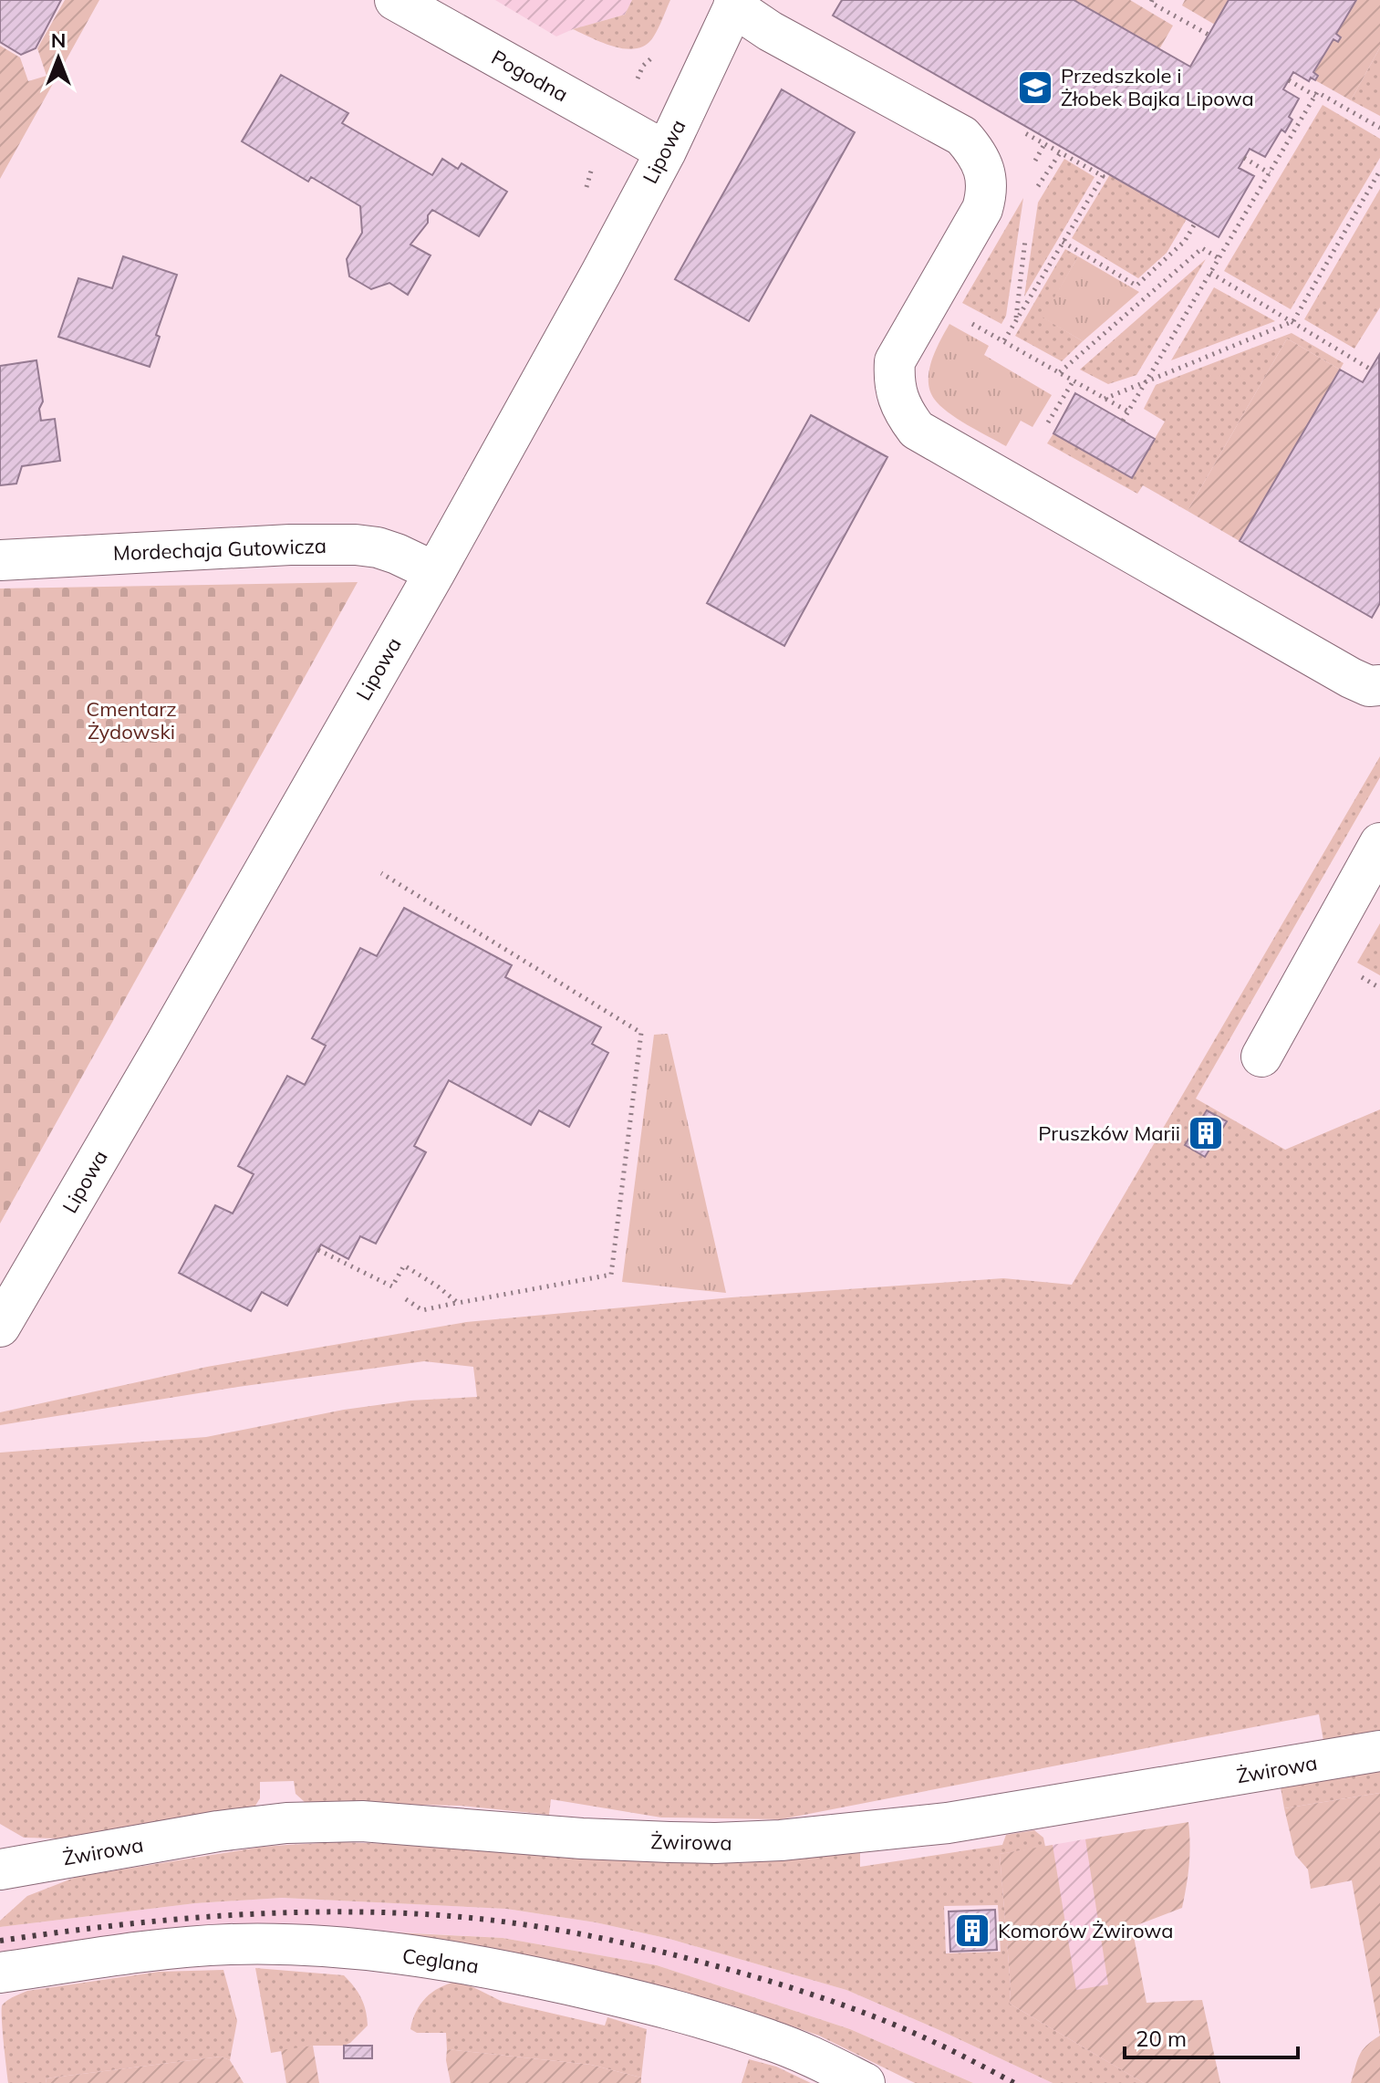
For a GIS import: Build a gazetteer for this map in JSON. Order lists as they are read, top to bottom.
{
  "streets": {
    "street": [
      "Pogodna",
      "Lipowa",
      "Mordechaja Gutowicza",
      "Żwirowa",
      "Ceglana"
    ]
  },
  "crossings": [
    ["Pogodna", "Lipowa"],
    ["Lipowa", "Mordechaja Gutowicza"]
  ],
  "parks": ["Cmentarz Żydowski"],
  "places": {
    "school or university": ["Przedszkole i Żłobek Bajka Lipowa"],
    "building": ["Pruszków Marii", "Komorów Żwirowa"]
  },
  "scale_bar": "20 m",
  "north": "top"
}
